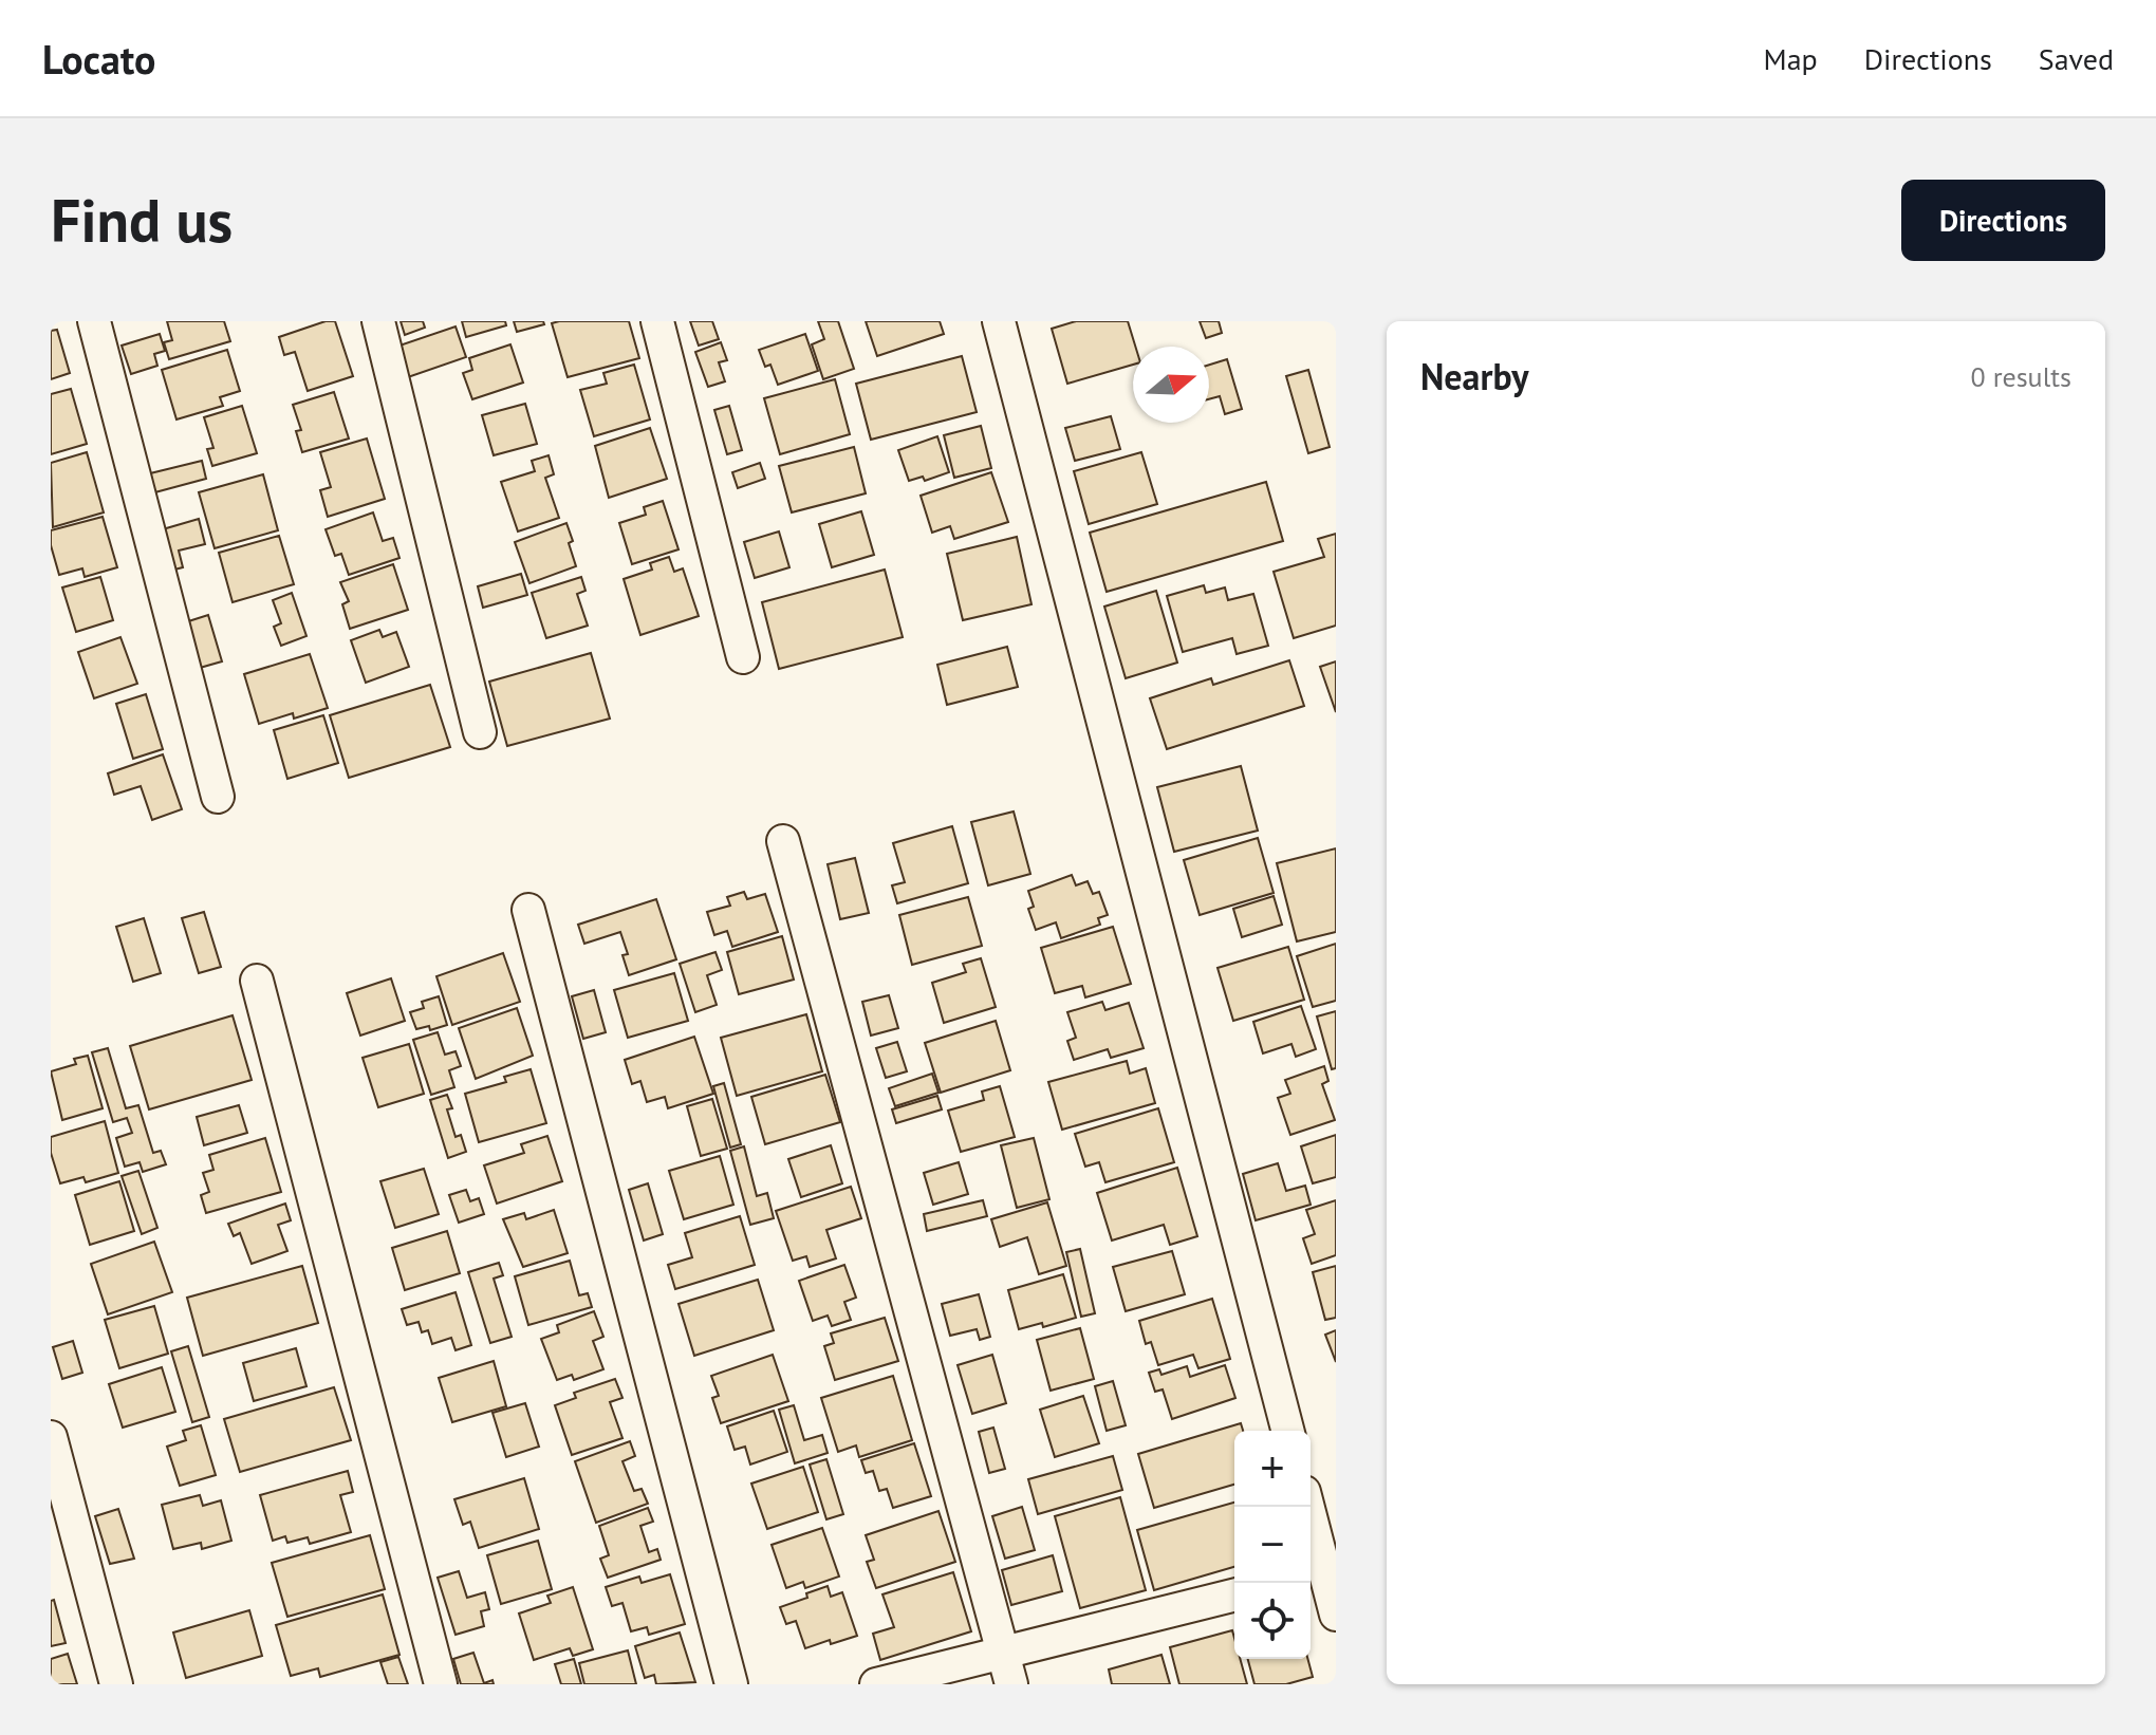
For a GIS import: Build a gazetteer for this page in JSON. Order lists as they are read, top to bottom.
{
  "north": "right",
  "page": {
    "header": "Locato",
    "nav": ["Map", "Directions", "Saved"],
    "buttons": "Directions",
    "title": "Find us",
    "heading": ["Nearby", "0 results"],
    "map_buttons": ["+", "−"]
  }
}
